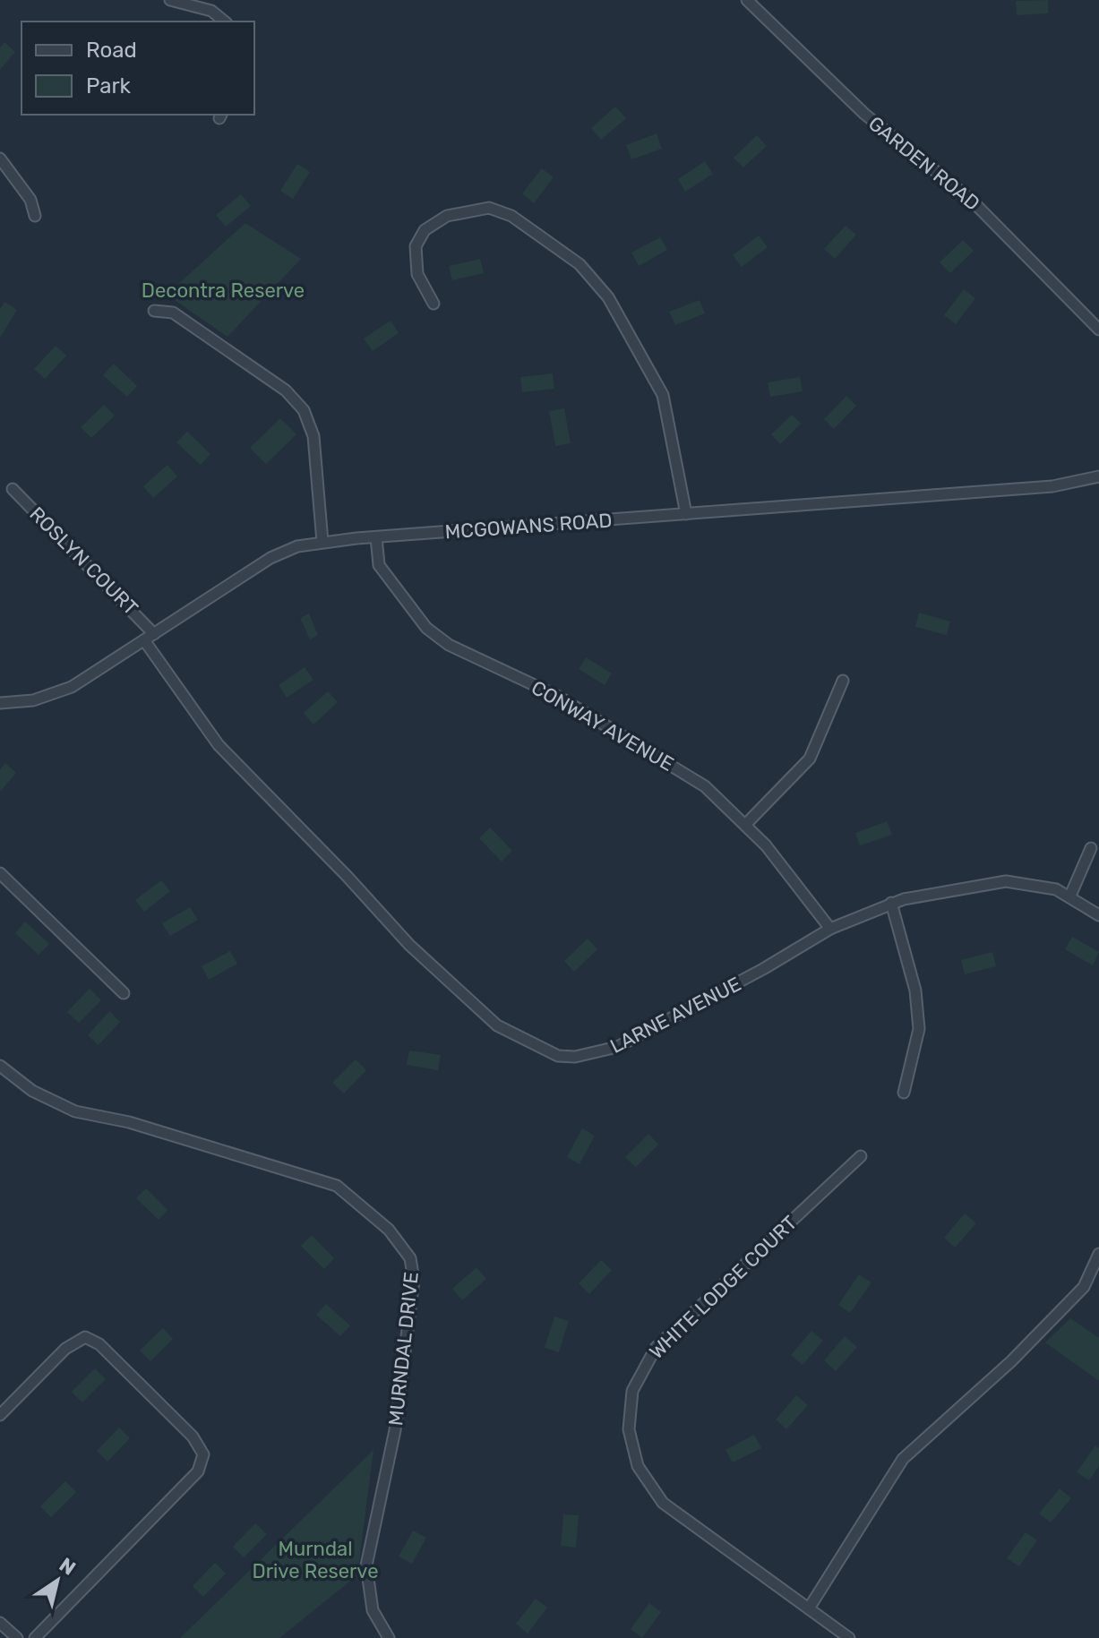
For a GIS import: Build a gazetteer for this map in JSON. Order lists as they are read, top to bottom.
{
  "streets": {
    "street": [
      "GARDEN ROAD",
      "MCGOWANS ROAD",
      "ROSLYN COURT",
      "CONWAY AVENUE",
      "LARNE AVENUE",
      "WHITE LODGE COURT",
      "MURNDAL DRIVE"
    ]
  },
  "crossings": [
    ["MCGOWANS ROAD", "ROSLYN COURT"],
    ["MCGOWANS ROAD", "CONWAY AVENUE"],
    ["MCGOWANS ROAD", "LARNE AVENUE"],
    ["CONWAY AVENUE", "LARNE AVENUE"]
  ],
  "parks": ["Decontra Reserve", "Murndal Drive Reserve"],
  "legend": ["Road", "Park"],
  "north": "top right"
}
